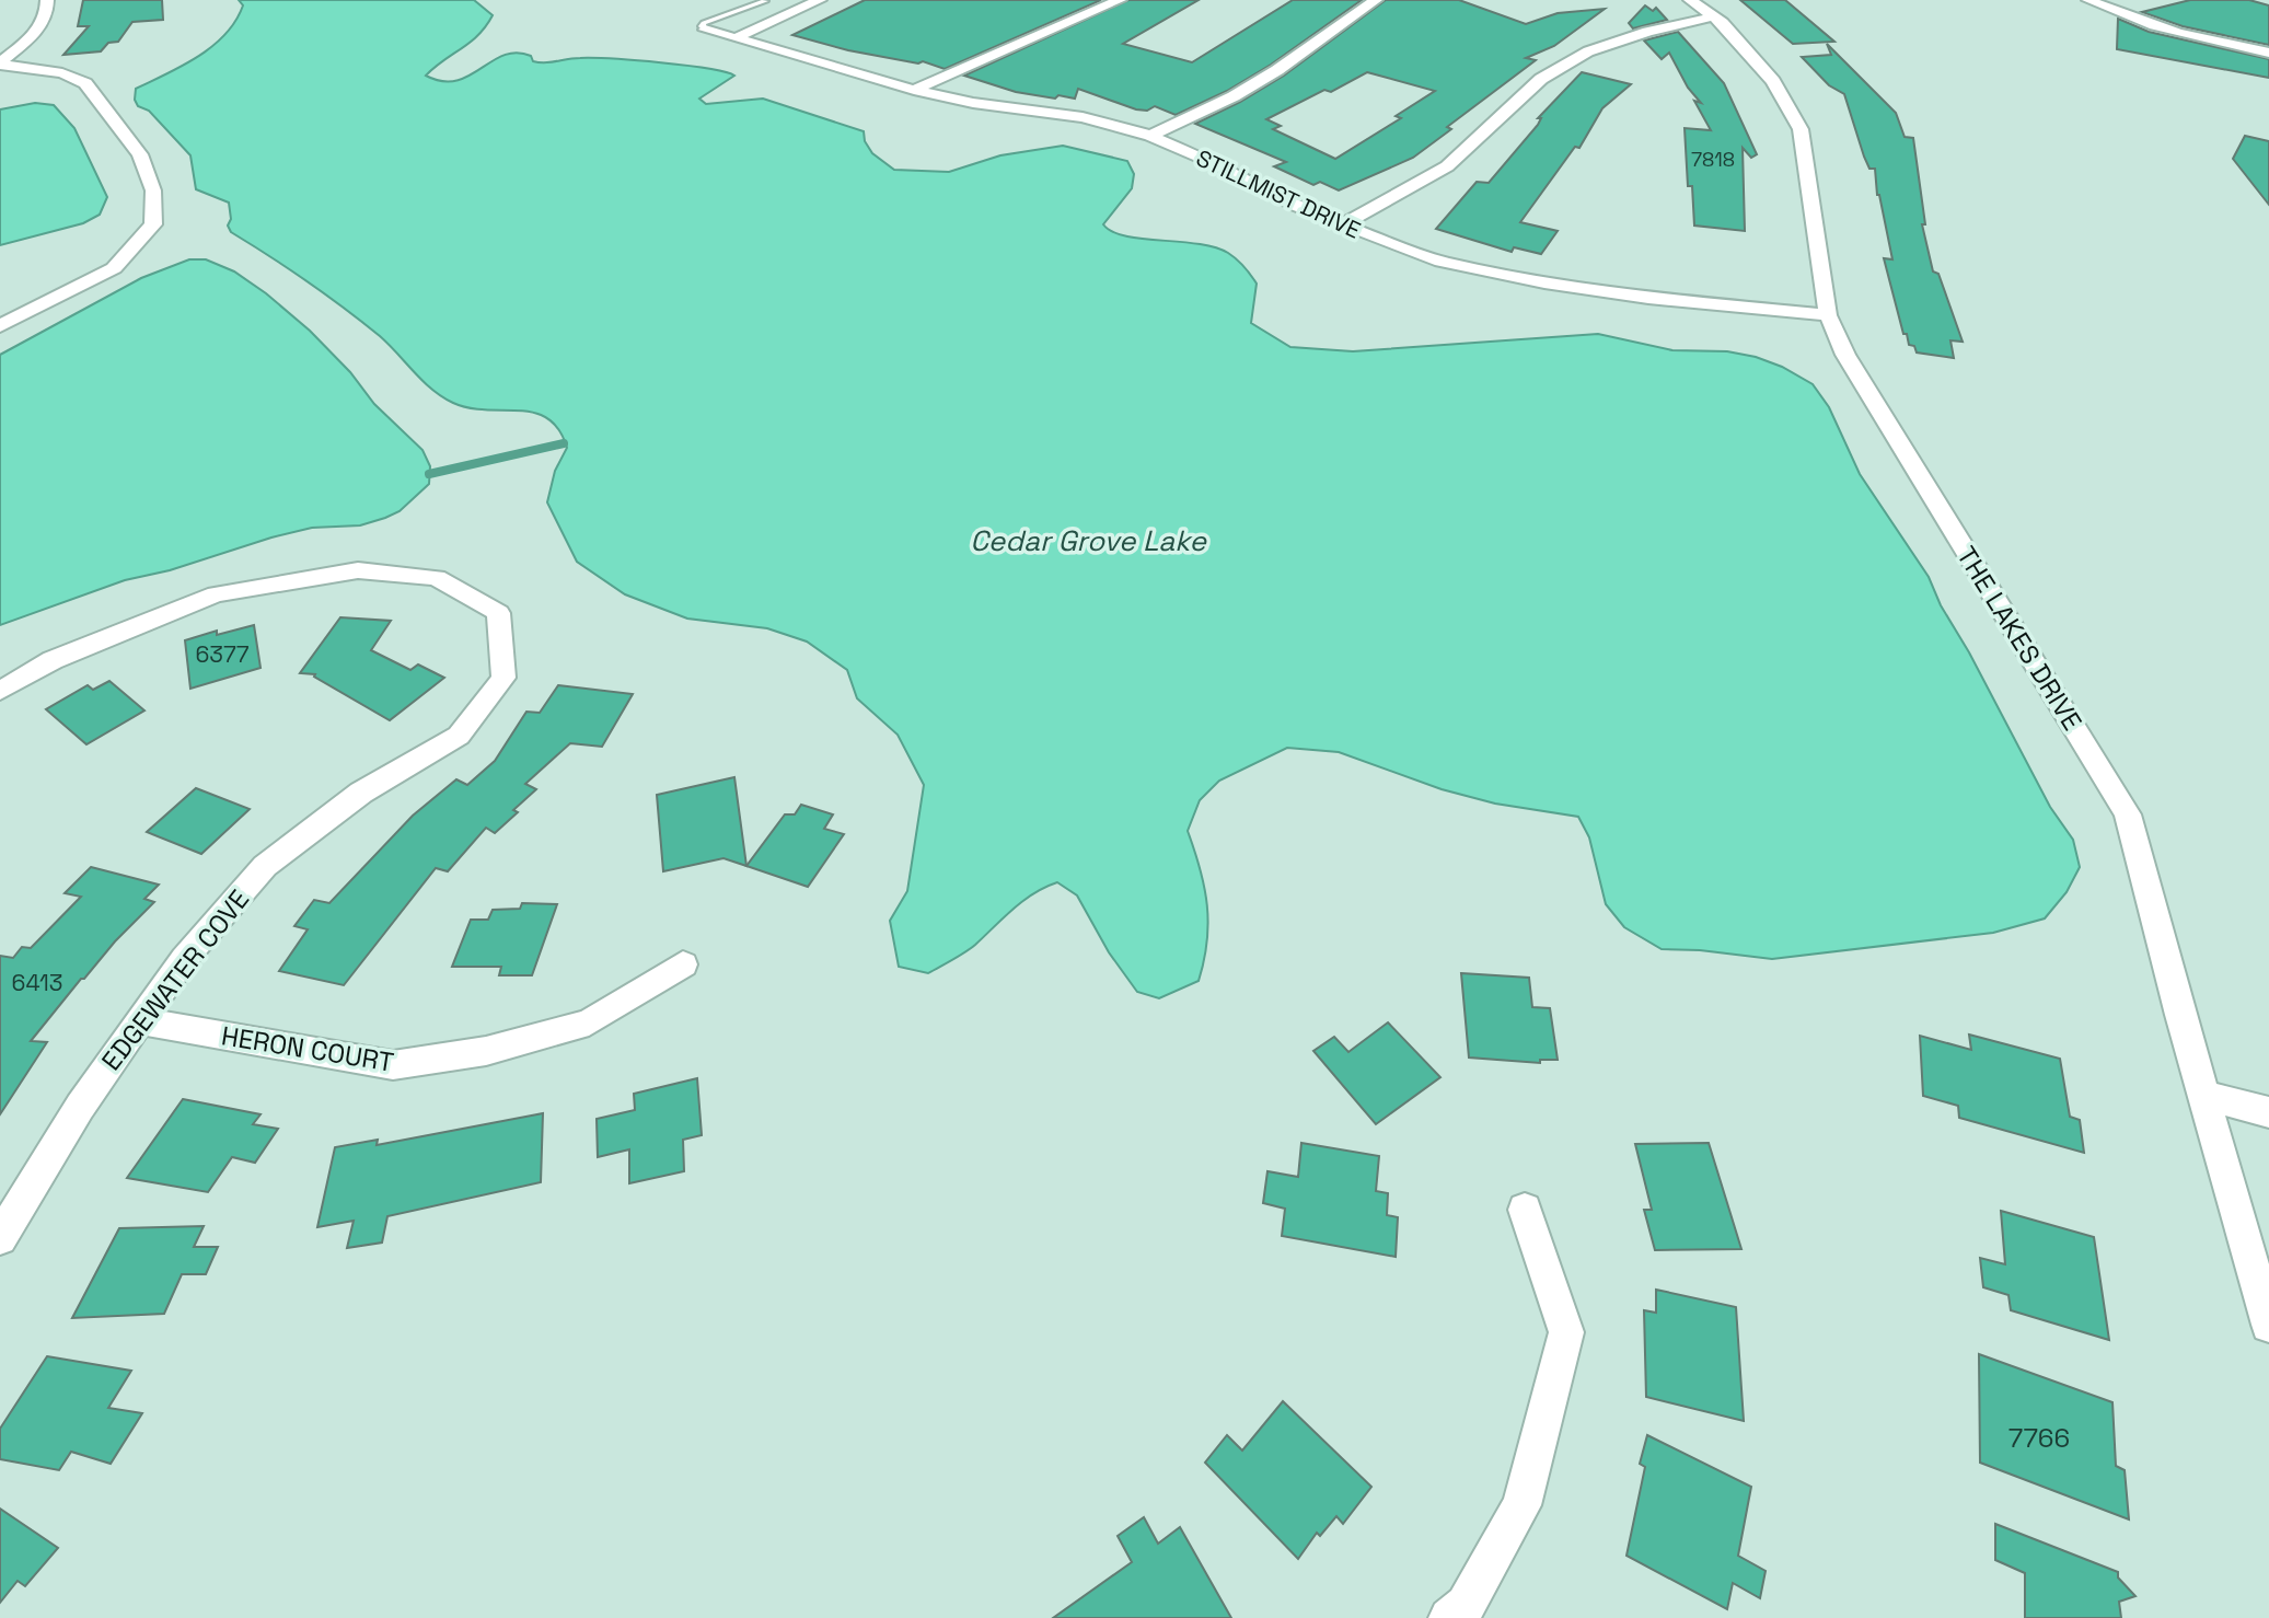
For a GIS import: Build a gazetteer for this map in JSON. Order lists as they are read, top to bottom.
{
  "streets": {
    "street": [
      "STILLMIST DRIVE",
      "THE LAKES DRIVE",
      "EDGEWATER COVE",
      "HERON COURT"
    ]
  },
  "crossings": [
    ["STILLMIST DRIVE", "THE LAKES DRIVE"],
    ["EDGEWATER COVE", "HERON COURT"]
  ],
  "water": ["Cedar Grove Lake"],
  "house_numbers": [
    "7818",
    "6377",
    "6413",
    "7766"
  ]
}
